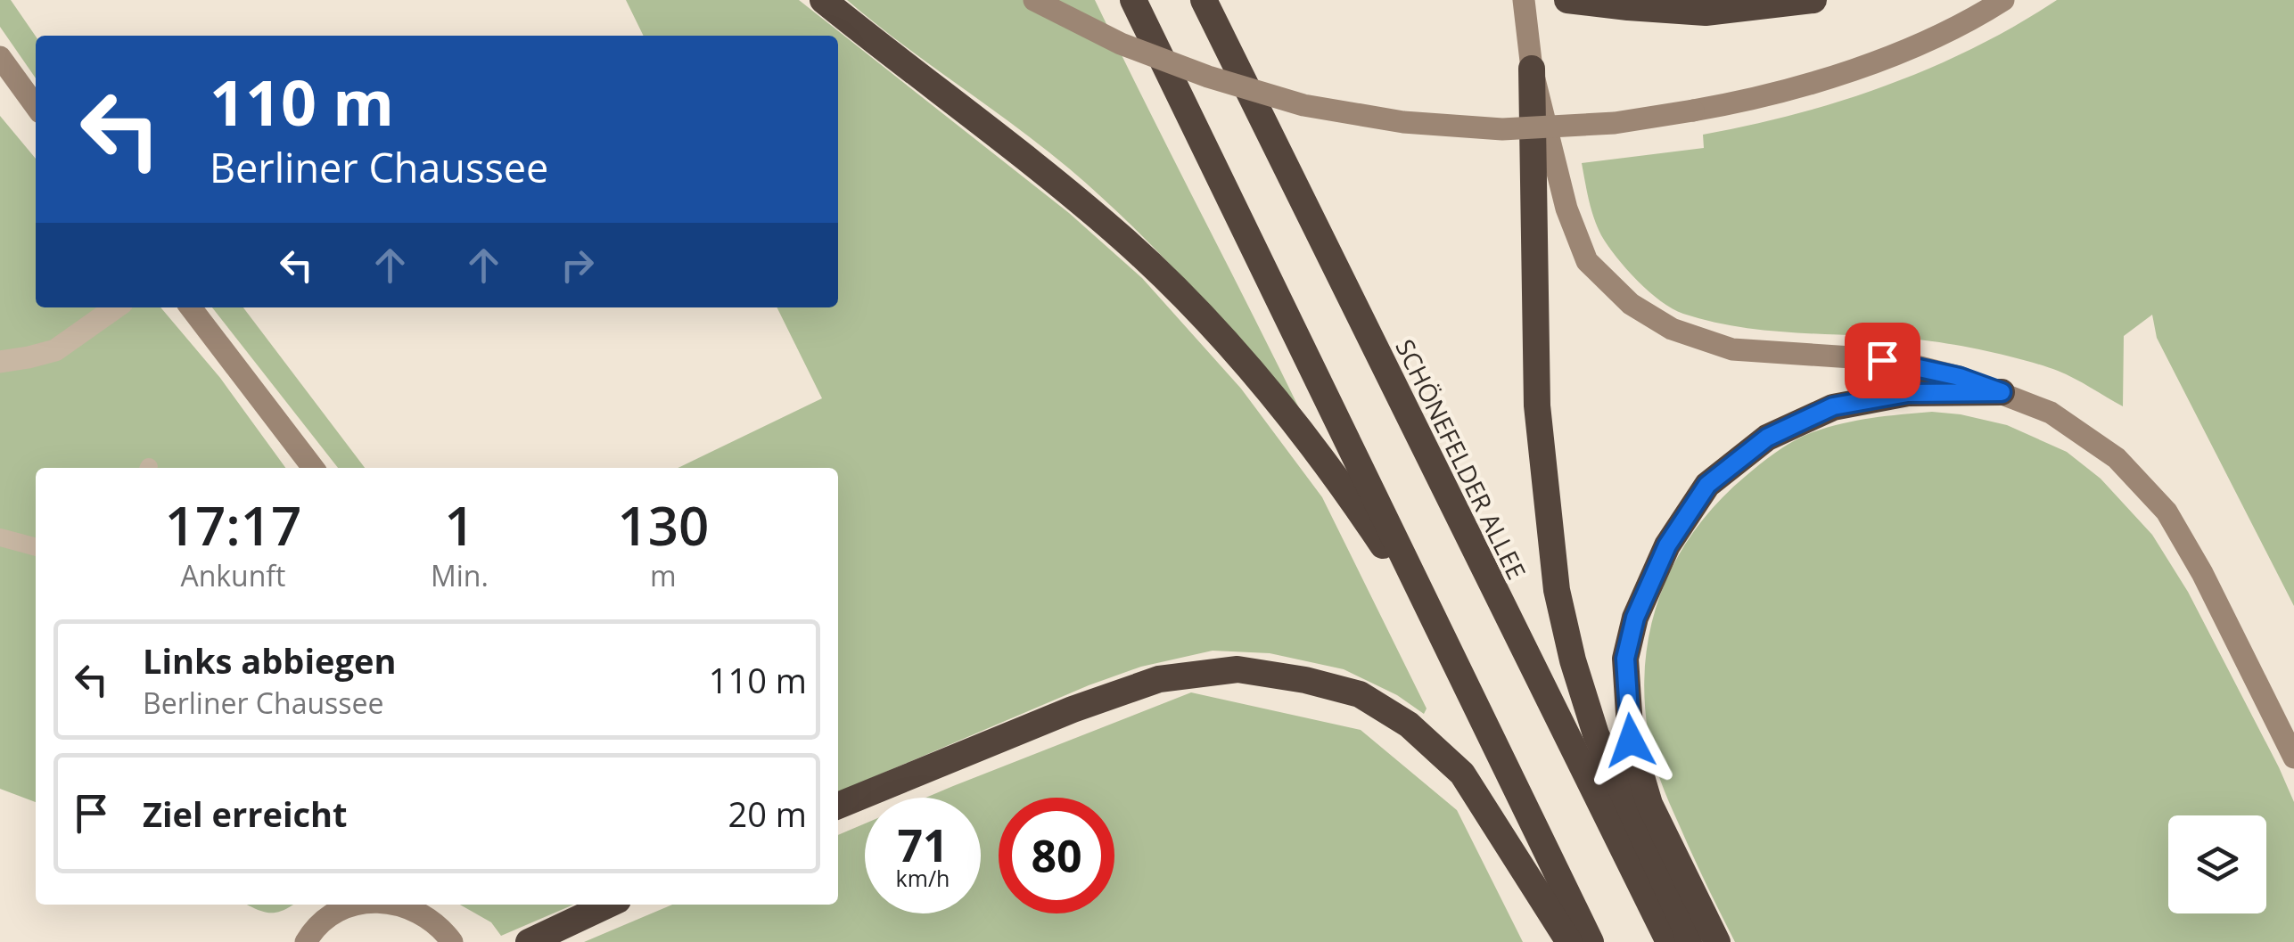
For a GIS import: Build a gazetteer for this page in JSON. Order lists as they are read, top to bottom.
{
  "streets": {
    "highway": ["SCHÖNEFELDER ALLEE"]
  },
  "page": {
    "turn": ["110 m", "Berliner Chaussee"],
    "eta": [
      "17:17",
      "Ankunft",
      "1",
      "Min.",
      "130",
      "m"
    ],
    "list": [
      {
        "name": "Links abbiegen",
        "note": "Berliner Chaussee",
        "value": "110 m"
      },
      {
        "name": "Ziel erreicht",
        "value": "20 m"
      }
    ],
    "speed": "71 km/h",
    "limit": "80"
  }
}
